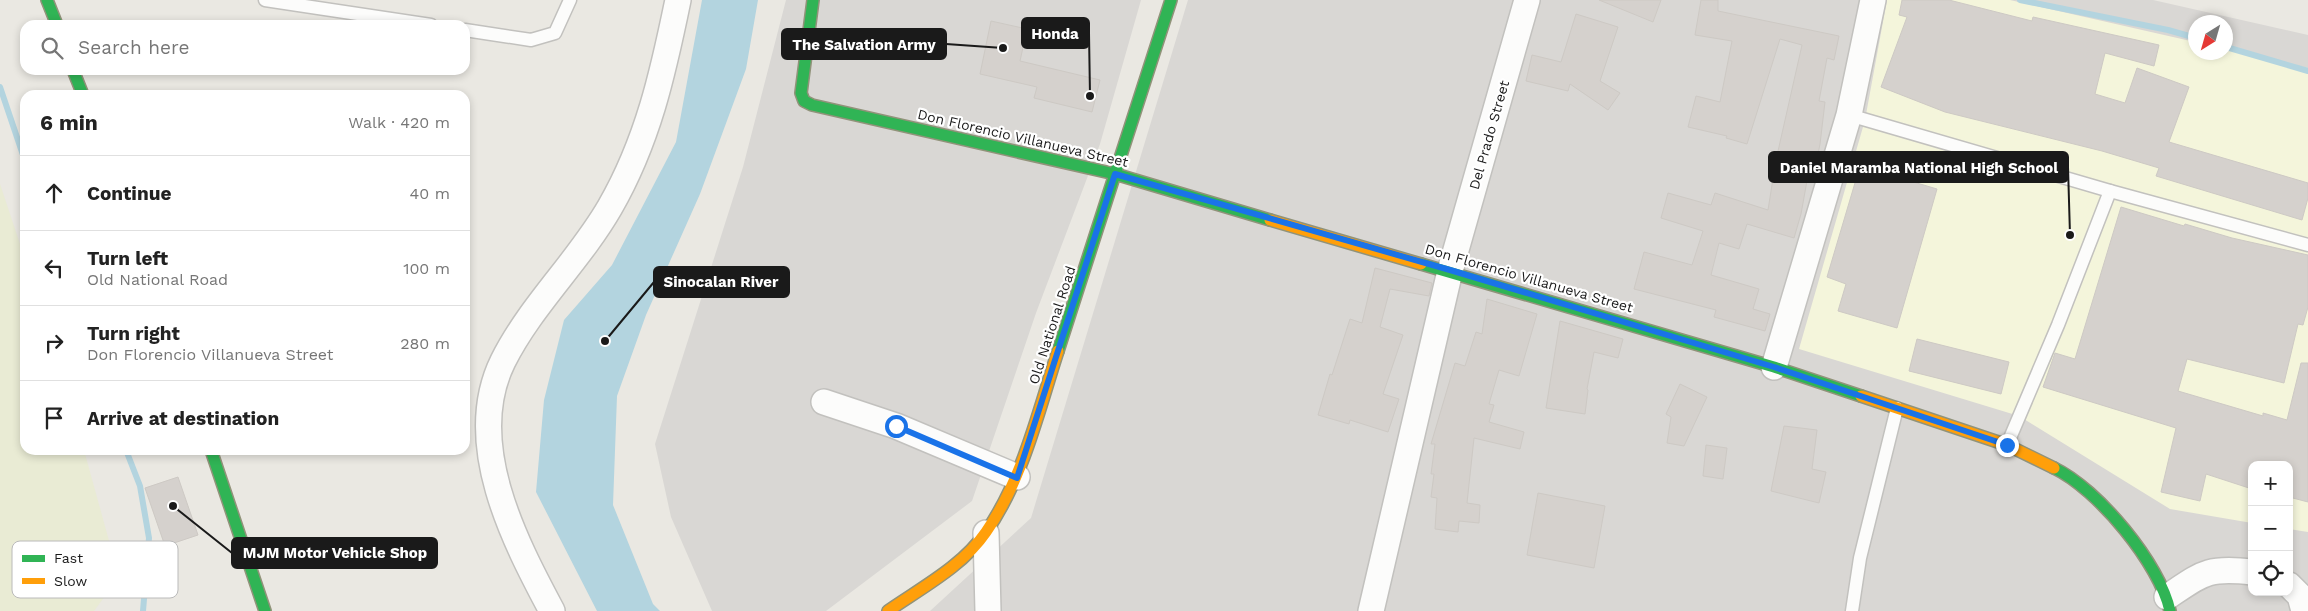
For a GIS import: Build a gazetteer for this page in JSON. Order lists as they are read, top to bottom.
{
  "streets": {
    "main road": ["Don Florencio Villanueva Street", "Old National Road"],
    "street": ["Del Prado Street"]
  },
  "crossings": [
    ["Del Prado Street", "Don Florencio Villanueva Street"],
    ["Don Florencio Villanueva Street", "Old National Road"]
  ],
  "places": [
    "The Salvation Army",
    "Honda",
    "Daniel Maramba National High School",
    "Sinocalan River",
    "MJM Motor Vehicle Shop"
  ],
  "legend": ["Fast", "Slow"],
  "north": "bottom left",
  "page": {
    "search": "Search here",
    "heading": ["6 min", "Walk · 420 m"],
    "list": [
      ["Continue", "40 m"],
      ["Turn left", "Old National Road", "100 m"],
      ["Turn right", "Don Florencio Villanueva Street", "280 m"],
      "Arrive at destination"
    ],
    "map_buttons": ["+", "−"]
  }
}
